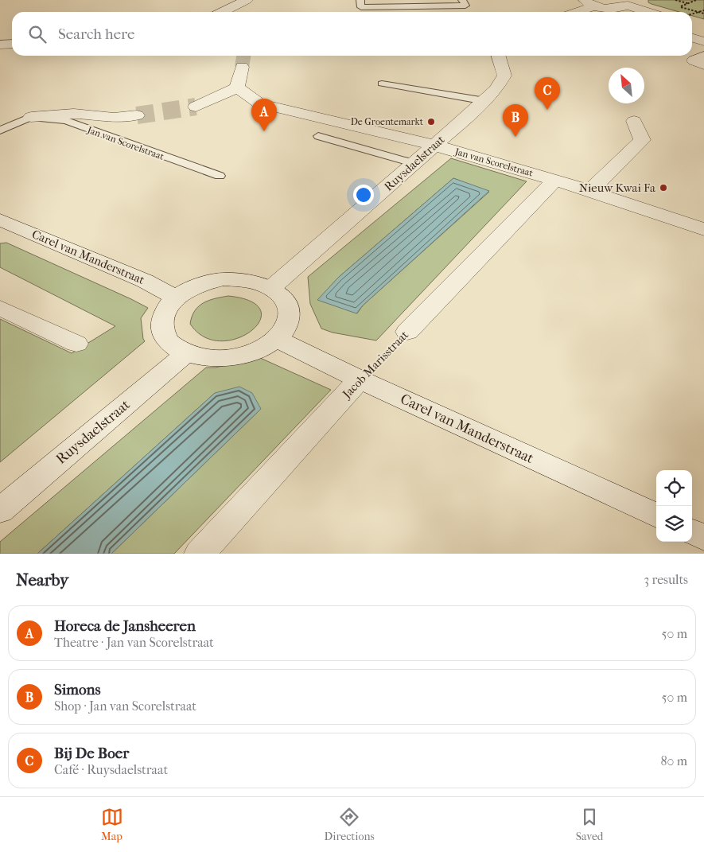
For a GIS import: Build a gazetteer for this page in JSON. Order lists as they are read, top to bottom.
{
  "streets": {
    "street": [
      "Jan van Scorelstraat",
      "Ruysdaelstraat",
      "Carel van Manderstraat",
      "Jacob Marisstraat"
    ]
  },
  "crossings": [
    ["Jan van Scorelstraat", "Ruysdaelstraat"],
    ["Jan van Scorelstraat", "Jacob Marisstraat"],
    ["Ruysdaelstraat", "Carel van Manderstraat"],
    ["Carel van Manderstraat", "Jacob Marisstraat"]
  ],
  "places": ["De Groentemarkt", "Nieuw Kwai Fa"],
  "north": "top left",
  "page": {
    "search": "Search here",
    "pins": ["C", "A", "B"],
    "heading": ["Nearby", "3 results"],
    "list": [
      {
        "mark": "A",
        "name": "Horeca de Jansheeren",
        "note": "Theatre · Jan van Scorelstraat",
        "value": "50 m"
      },
      {
        "mark": "B",
        "name": "Simons",
        "note": "Shop · Jan van Scorelstraat",
        "value": "50 m"
      },
      {
        "mark": "C",
        "name": "Bij De Boer",
        "note": "Café · Ruysdaelstraat",
        "value": "80 m"
      }
    ],
    "nav": ["Map", "Directions", "Saved"]
  }
}
